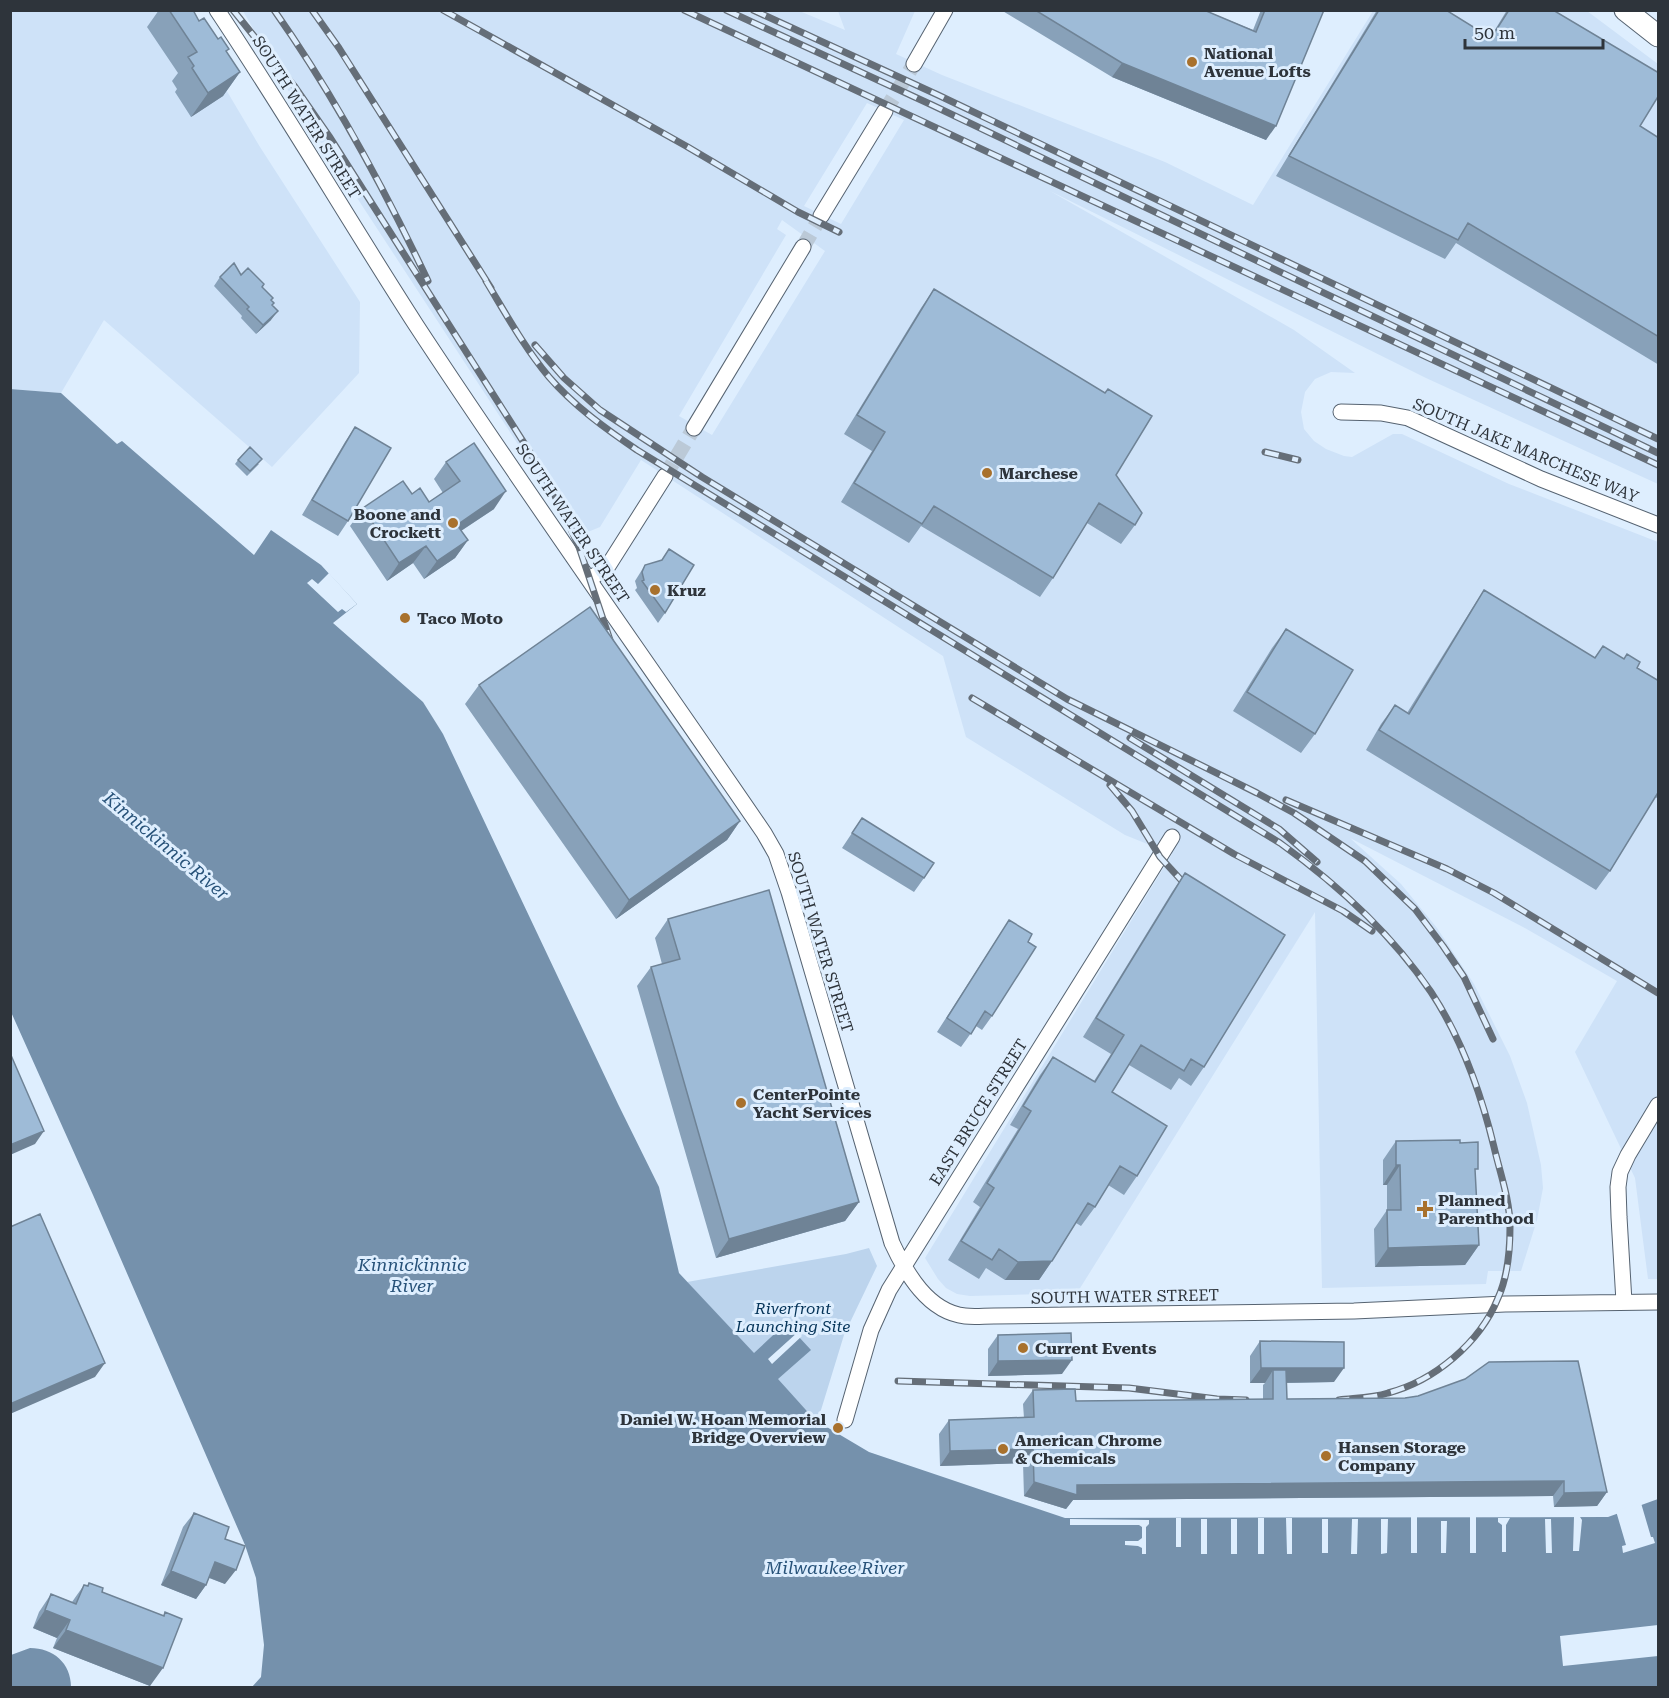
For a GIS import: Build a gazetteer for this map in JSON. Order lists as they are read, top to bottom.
{
  "streets": {
    "street": ["SOUTH WATER STREET", "SOUTH JAKE MARCHESE WAY", "EAST BRUCE STREET"]
  },
  "crossings": [
    ["SOUTH WATER STREET", "EAST BRUCE STREET"]
  ],
  "water": ["Kinnickinnic River", "Milwaukee River"],
  "parks": ["Riverfront Launching Site"],
  "places": {
    "other": [
      "National Avenue Lofts",
      "Marchese",
      "Boone and Crockett",
      "Kruz",
      "Taco Moto",
      "CenterPointe Yacht Services",
      "Current Events",
      "Daniel W. Hoan Memorial Bridge Overview",
      "American Chrome & Chemicals",
      "Hansen Storage Company"
    ],
    "health": ["Planned Parenthood"]
  },
  "scale_bar": "50 m"
}
